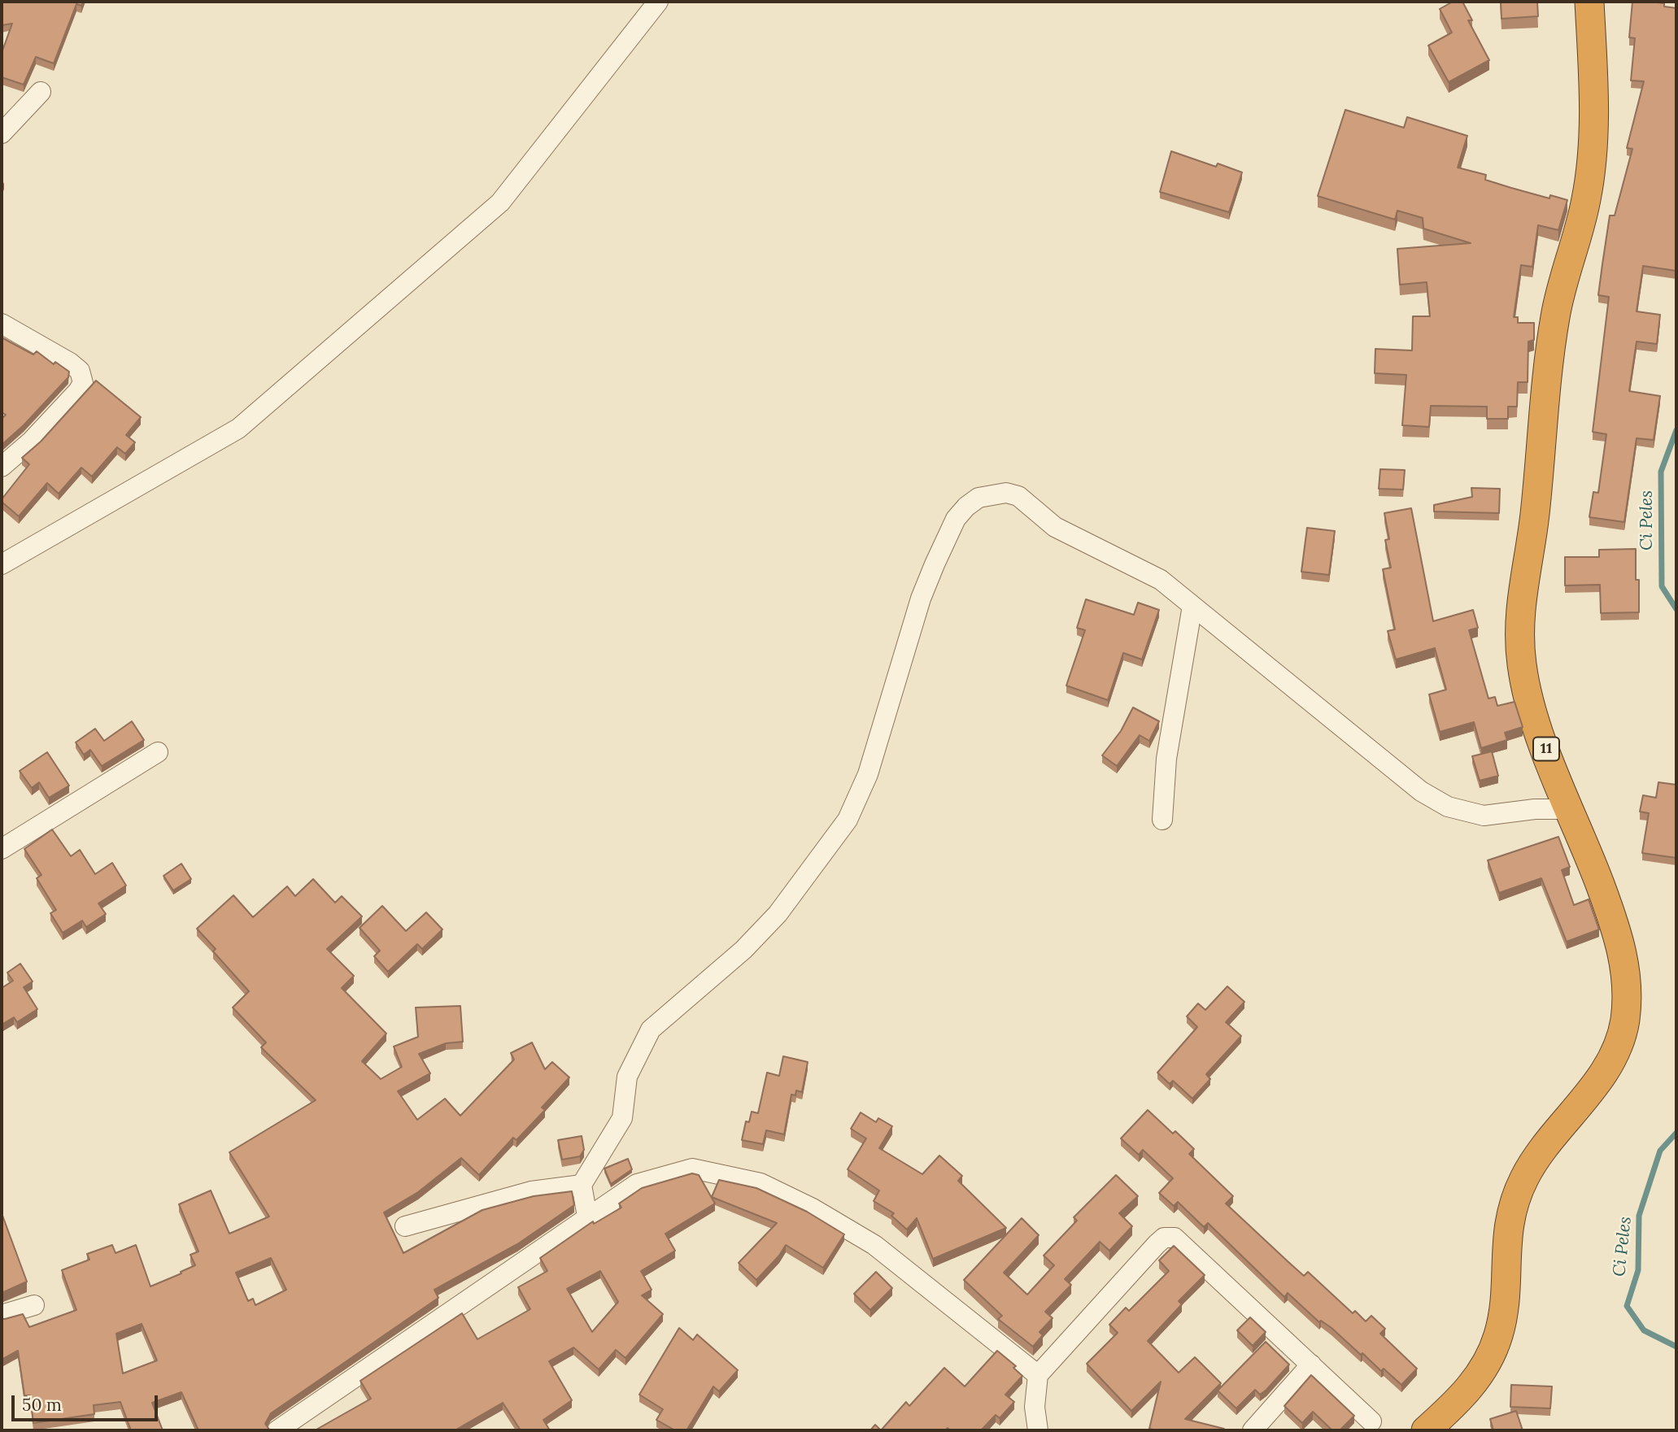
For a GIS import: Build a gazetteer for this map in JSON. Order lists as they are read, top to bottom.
{
  "streets": {
    "highway": ["11"]
  },
  "water": ["Ci Peles"],
  "scale_bar": "50 m"
}
